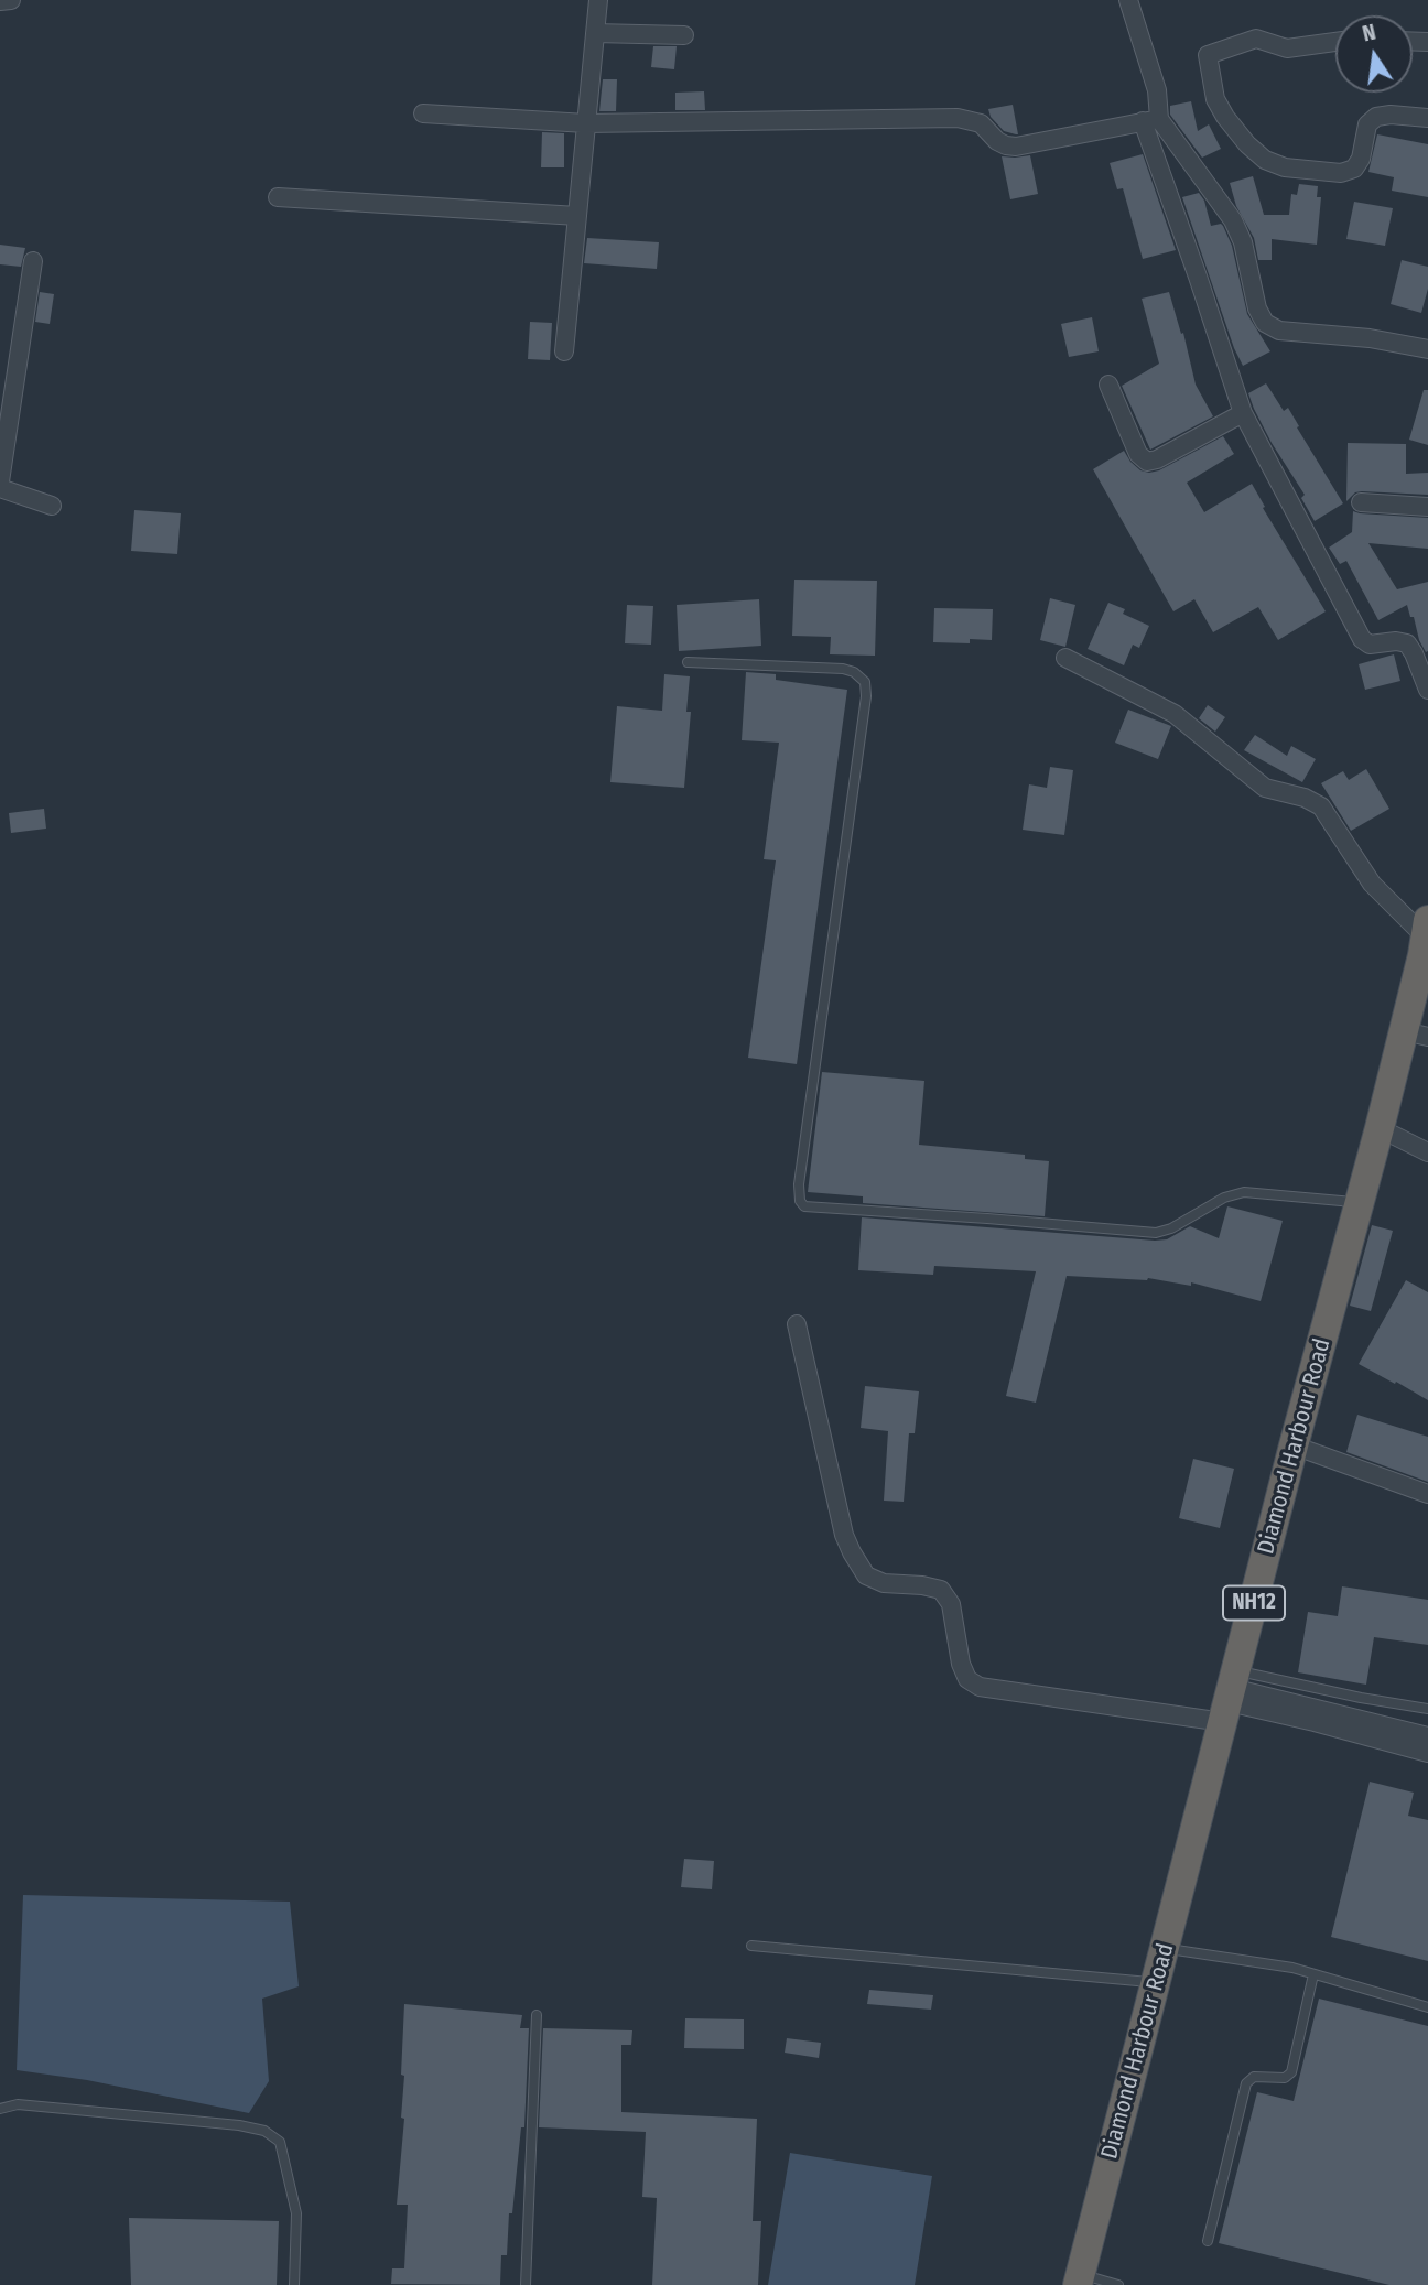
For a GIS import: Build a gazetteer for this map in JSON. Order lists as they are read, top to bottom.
{
  "streets": {
    "highway": ["Diamond Harbour Road", "NH12"]
  },
  "north": "top"
}
